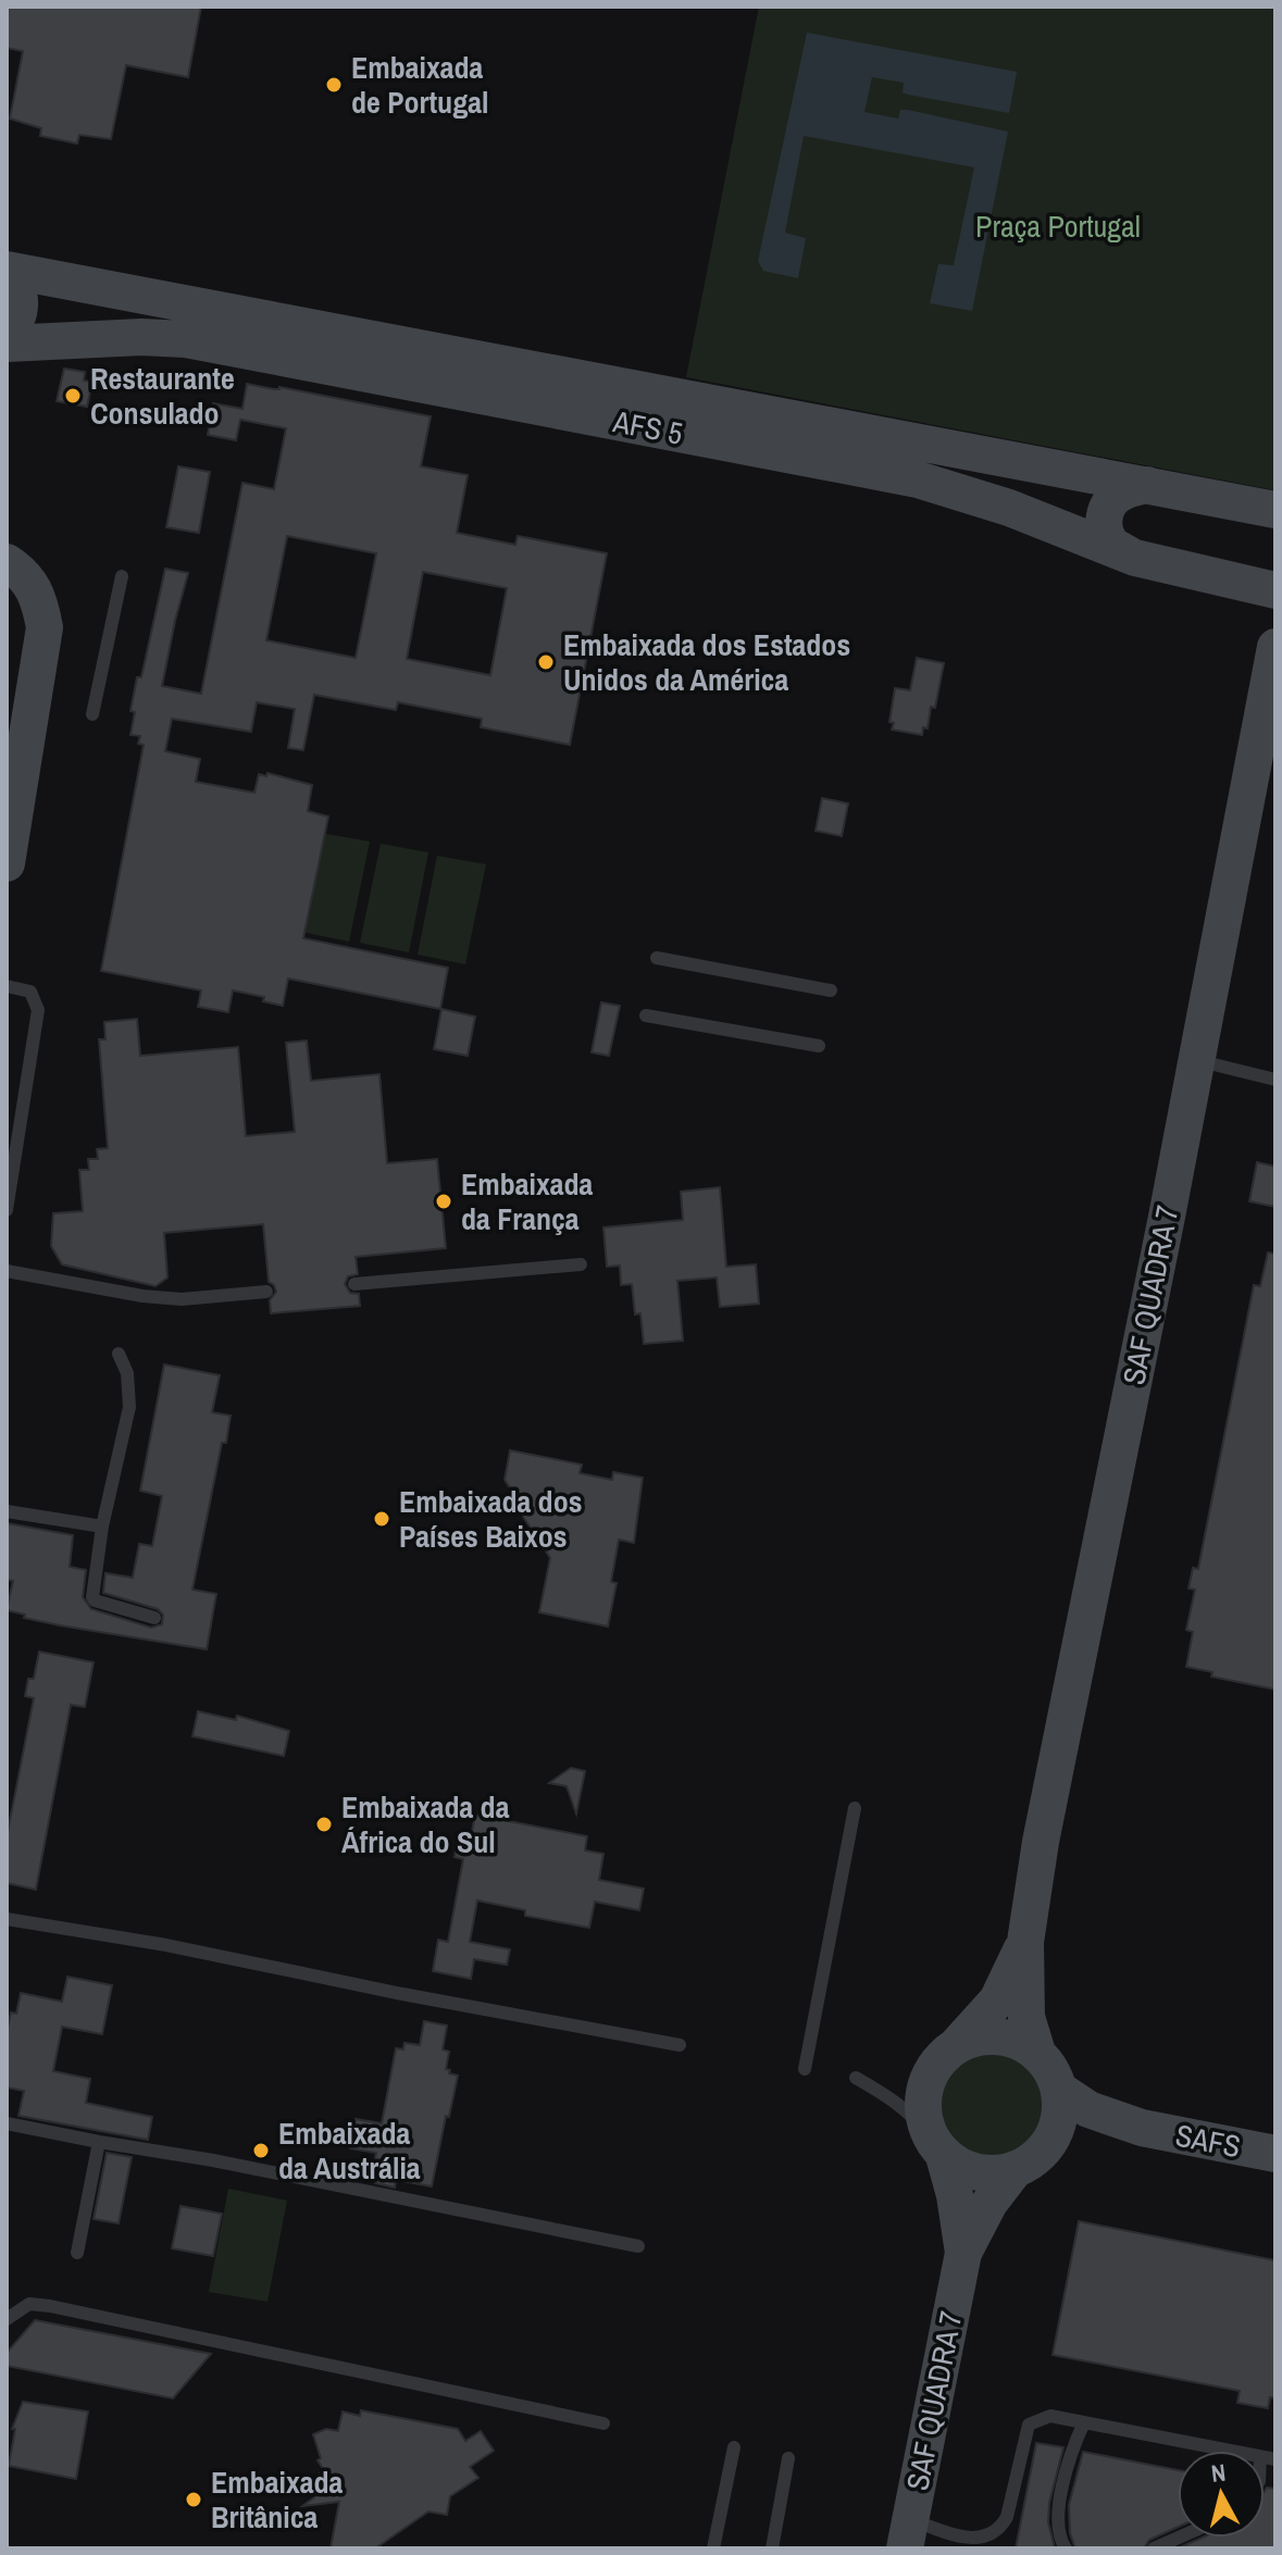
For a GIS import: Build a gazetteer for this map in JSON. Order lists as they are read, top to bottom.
{
  "streets": {
    "street": ["AFS 5", "SAF QUADRA 7", "SAFS"]
  },
  "crossings": [
    ["SAF QUADRA 7", "SAFS"]
  ],
  "parks": ["Praça Portugal"],
  "places": [
    "Embaixada de Portugal",
    "Restaurante Consulado",
    "Embaixada dos Estados Unidos da América",
    "Embaixada da França",
    "Embaixada dos Países Baixos",
    "Embaixada da África do Sul",
    "Embaixada da Austrália",
    "Embaixada Britânica"
  ],
  "north": "top"
}
